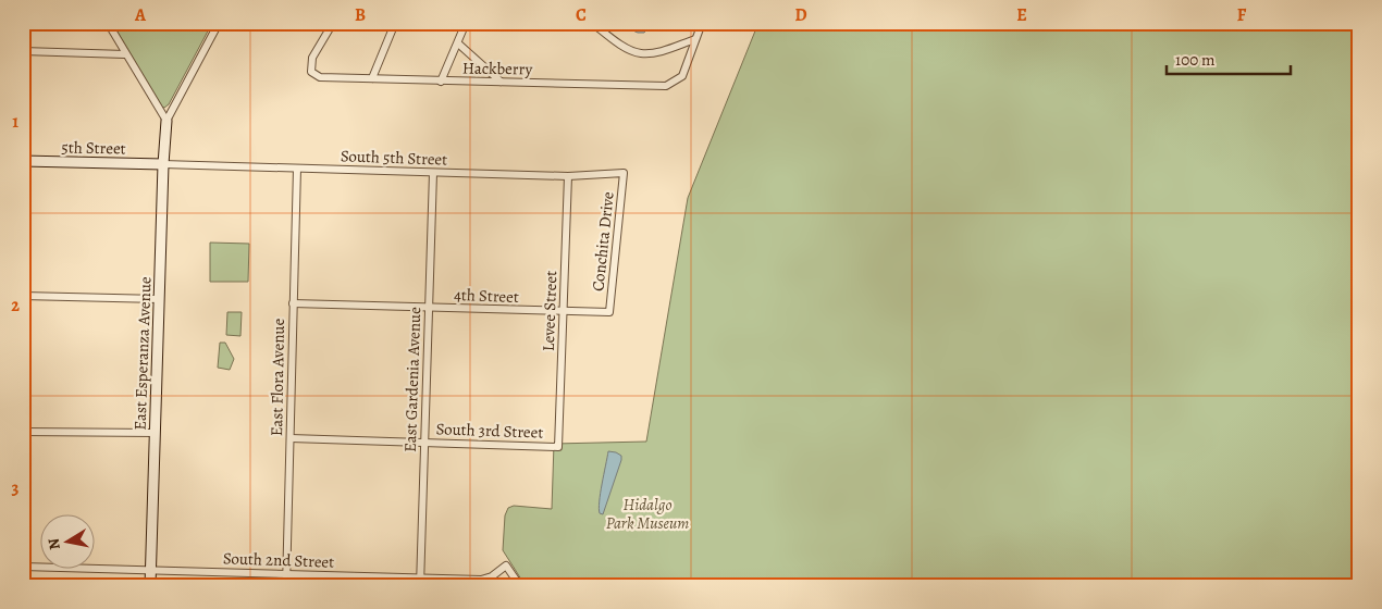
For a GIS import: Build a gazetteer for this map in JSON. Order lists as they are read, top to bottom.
{
  "streets": {
    "street": [
      "Hackberry",
      "5th Street",
      "South 5th Street",
      "Conchita Drive",
      "4th Street",
      "Levee Street",
      "East Esperanza Avenue",
      "East Flora Avenue",
      "East Gardenia Avenue",
      "South 3rd Street",
      "South 2nd Street"
    ]
  },
  "crossings": [
    ["5th Street", "South 5th Street"],
    ["5th Street", "East Esperanza Avenue"],
    ["South 5th Street", "Conchita Drive"],
    ["South 5th Street", "Levee Street"],
    ["South 5th Street", "East Esperanza Avenue"],
    ["South 5th Street", "East Flora Avenue"],
    ["South 5th Street", "East Gardenia Avenue"],
    ["Conchita Drive", "4th Street"],
    ["4th Street", "Levee Street"],
    ["4th Street", "East Flora Avenue"],
    ["4th Street", "East Gardenia Avenue"],
    ["Levee Street", "South 3rd Street"],
    ["East Esperanza Avenue", "South 2nd Street"],
    ["East Flora Avenue", "South 3rd Street"],
    ["East Flora Avenue", "South 2nd Street"],
    ["East Gardenia Avenue", "South 3rd Street"],
    ["East Gardenia Avenue", "South 2nd Street"]
  ],
  "parks": ["Hidalgo Park Museum"],
  "scale_bar": "100 m",
  "north": "left",
  "grid": {
    "columns": [
      "A",
      "B",
      "C",
      "D",
      "E",
      "F"
    ],
    "rows": ["1", "2", "3"]
  }
}
